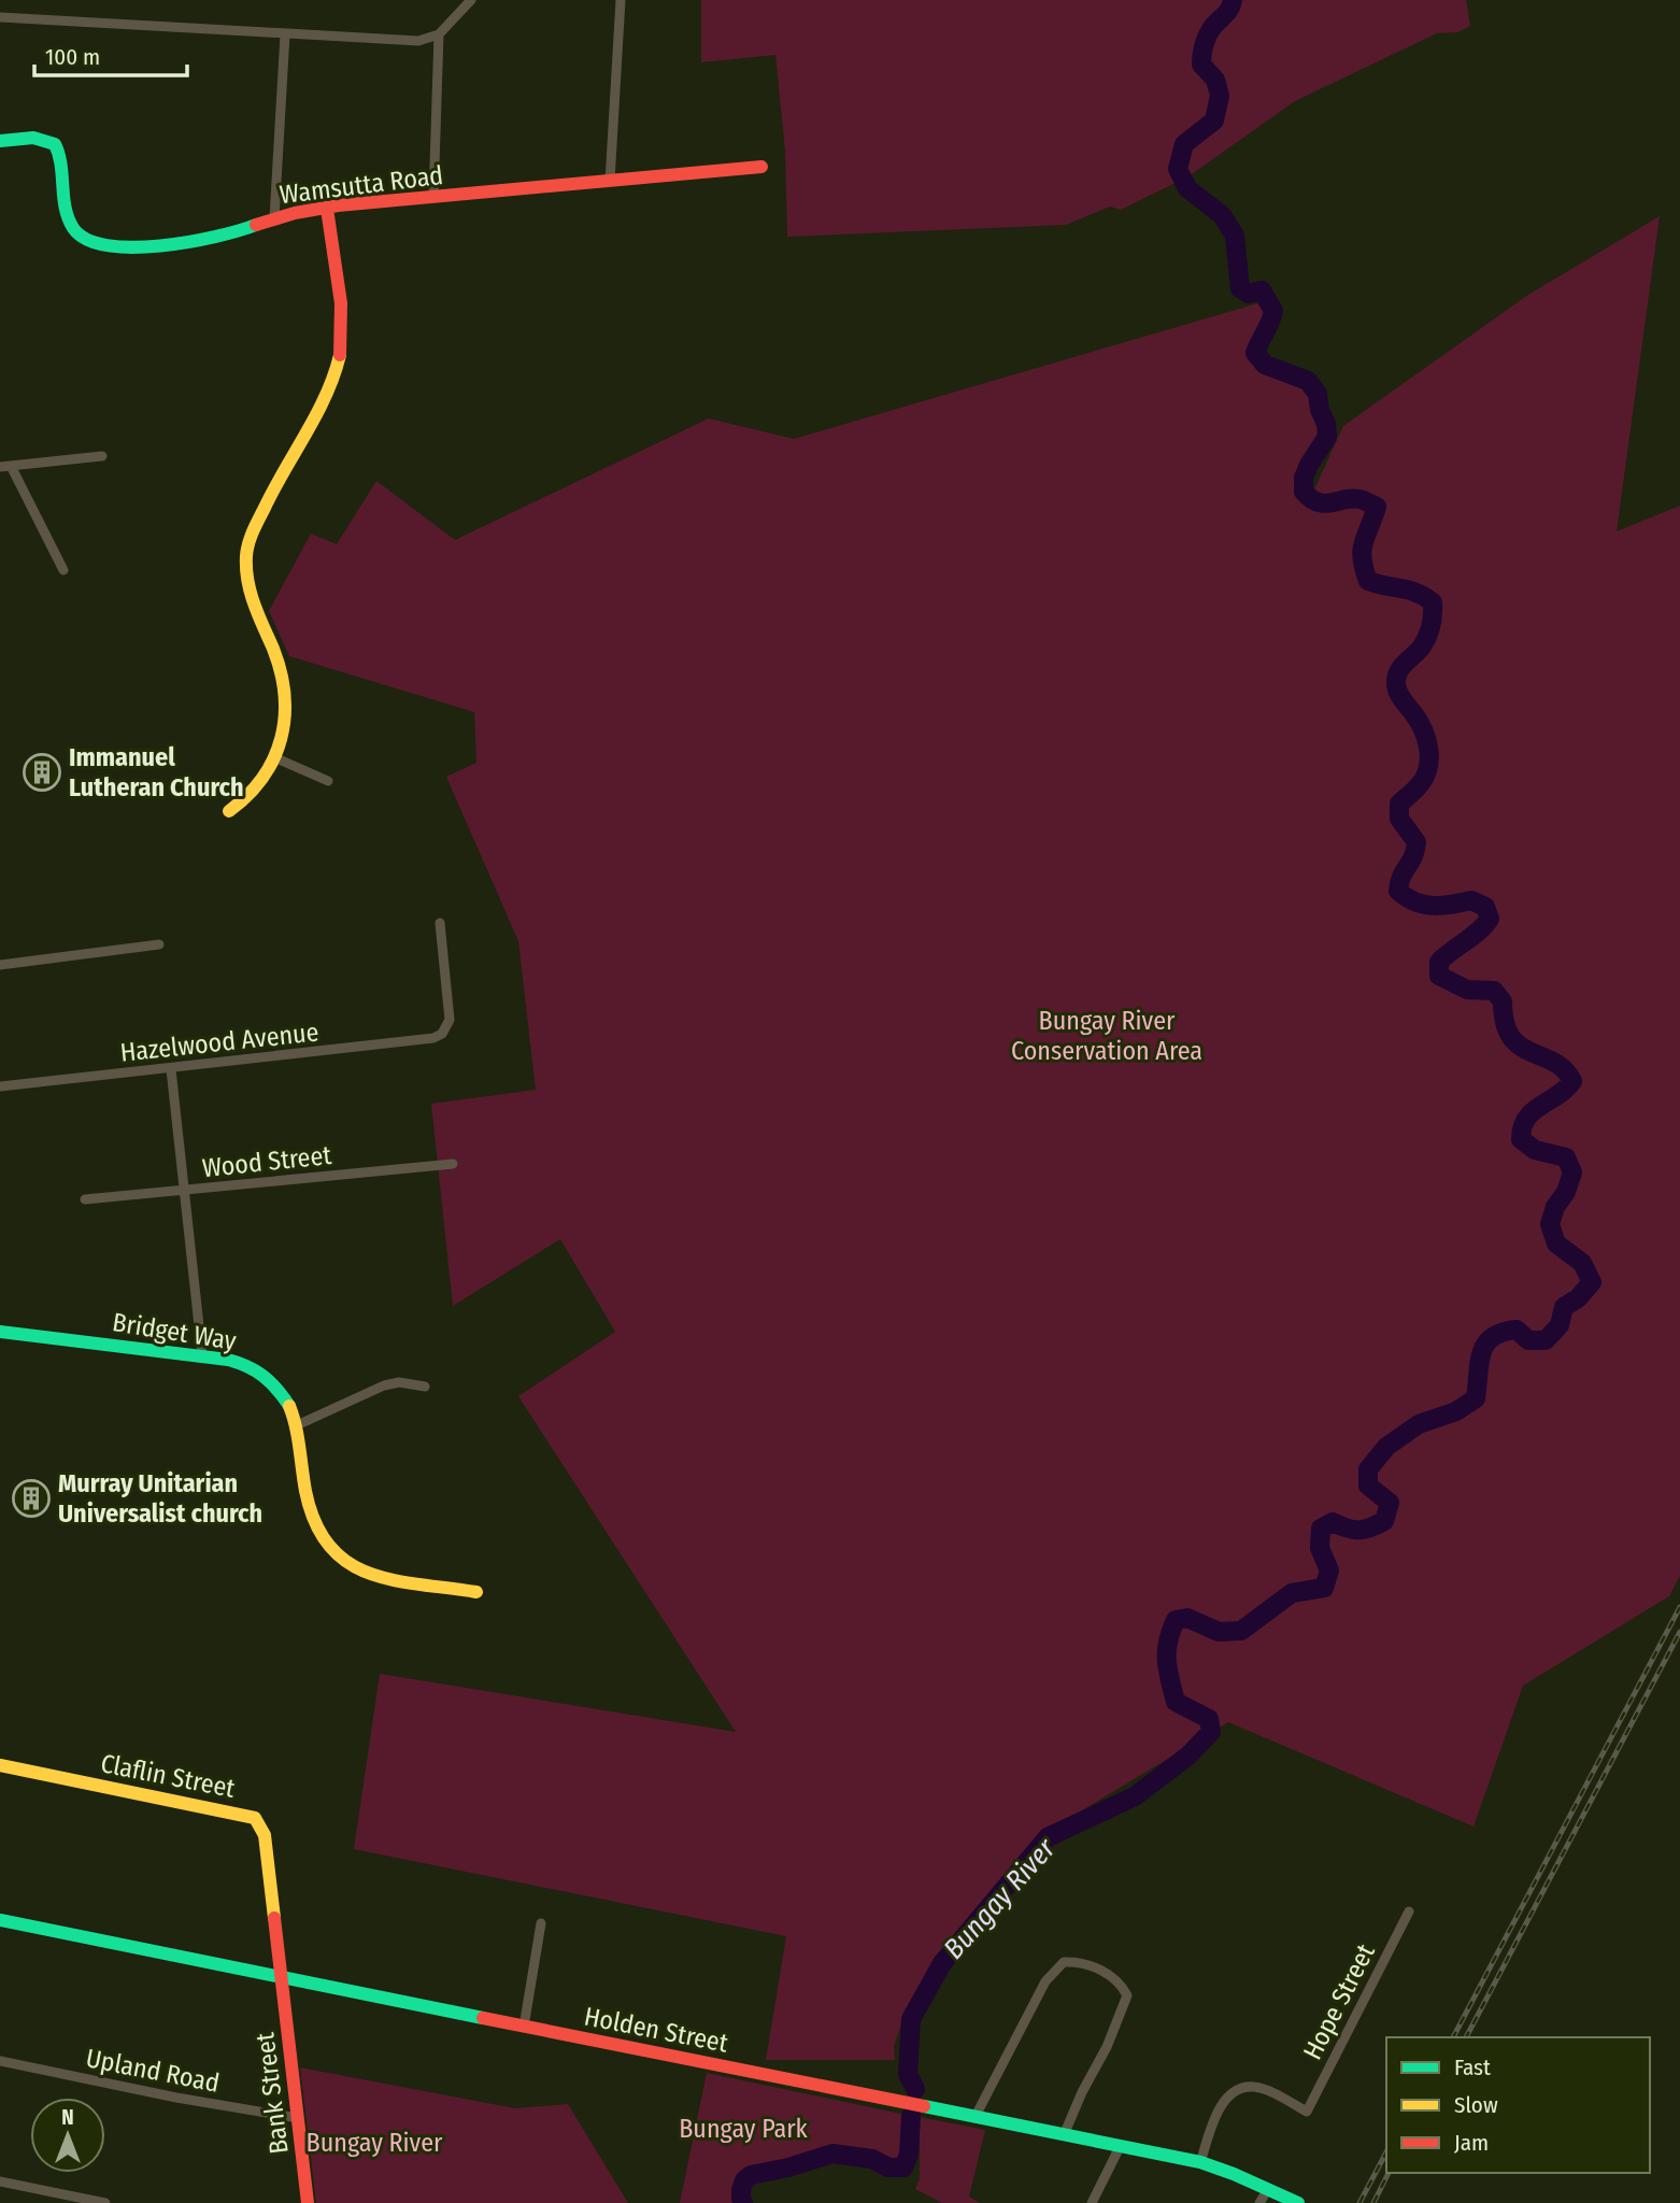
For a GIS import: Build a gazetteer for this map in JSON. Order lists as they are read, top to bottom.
{
  "streets": {
    "street": [
      "Wamsutta Road",
      "Hazelwood Avenue",
      "Wood Street",
      "Bridget Way",
      "Claflin Street",
      "Hope Street",
      "Holden Street",
      "Upland Road",
      "Bank Street"
    ]
  },
  "crossings": [
    ["Claflin Street", "Holden Street"],
    ["Claflin Street", "Bank Street"],
    ["Hope Street", "Holden Street"],
    ["Holden Street", "Bank Street"],
    ["Upland Road", "Bank Street"]
  ],
  "water": ["Bungay River"],
  "parks": ["Bungay River Conservation Area", "Bungay Park", "Bungay River"],
  "places": {
    "building": ["Immanuel Lutheran Church", "Murray Unitarian Universalist church"]
  },
  "legend": ["Fast", "Slow", "Jam"],
  "scale_bar": "100 m",
  "north": "top"
}
